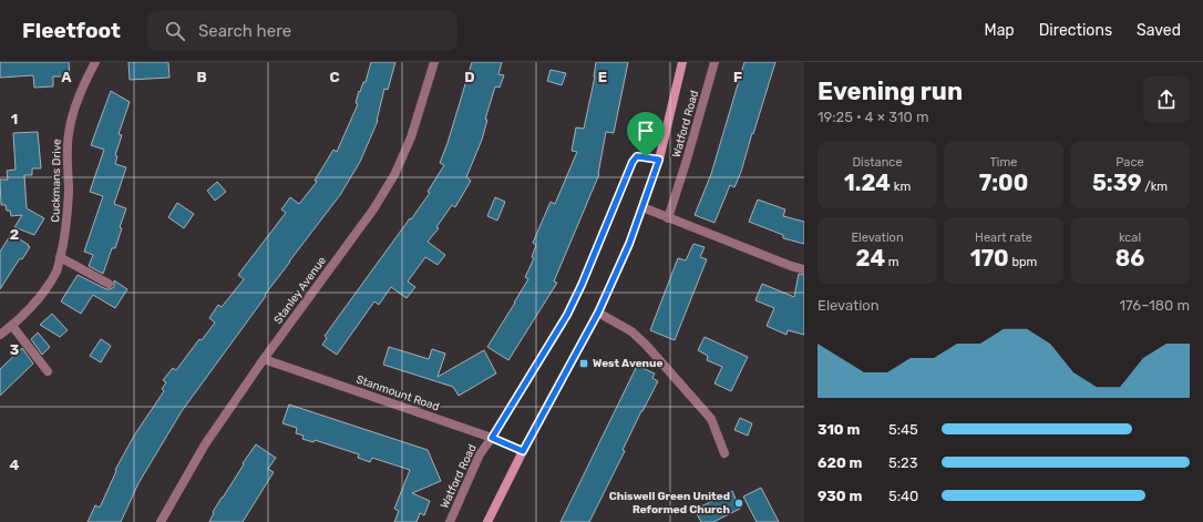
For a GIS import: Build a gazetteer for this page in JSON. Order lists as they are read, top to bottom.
{
  "streets": {
    "main road": ["Watford Road"],
    "street": ["Cuckmans Drive", "Stanley Avenue", "Stanmount Road"]
  },
  "crossings": [
    ["Watford Road", "Stanmount Road"],
    ["Stanley Avenue", "Stanmount Road"]
  ],
  "places": {
    "transit": ["West Avenue"],
    "other": ["Chiswell Green United Reformed Church"]
  },
  "page": {
    "header": "Fleetfoot",
    "search": "Search here",
    "nav": ["Map", "Directions", "Saved"],
    "heading": ["Evening run", "19:25 · 4 × 310 m"],
    "stats": [
      ["Distance", "1.24 km"],
      ["Time", "7:00"],
      ["Pace", "5:39 /km"],
      ["Elevation", "24 m"],
      ["Heart rate", "170 bpm"],
      ["kcal", "86"]
    ],
    "chart": ["Elevation", "176–180 m"],
    "list": [
      {
        "name": "310 m",
        "note": "5:45"
      },
      {
        "name": "620 m",
        "note": "5:23"
      },
      {
        "name": "930 m",
        "note": "5:40"
      }
    ]
  },
  "grid": {
    "columns": [
      "A",
      "B",
      "C",
      "D",
      "E",
      "F"
    ],
    "rows": [
      "1",
      "2",
      "3",
      "4"
    ]
  }
}
